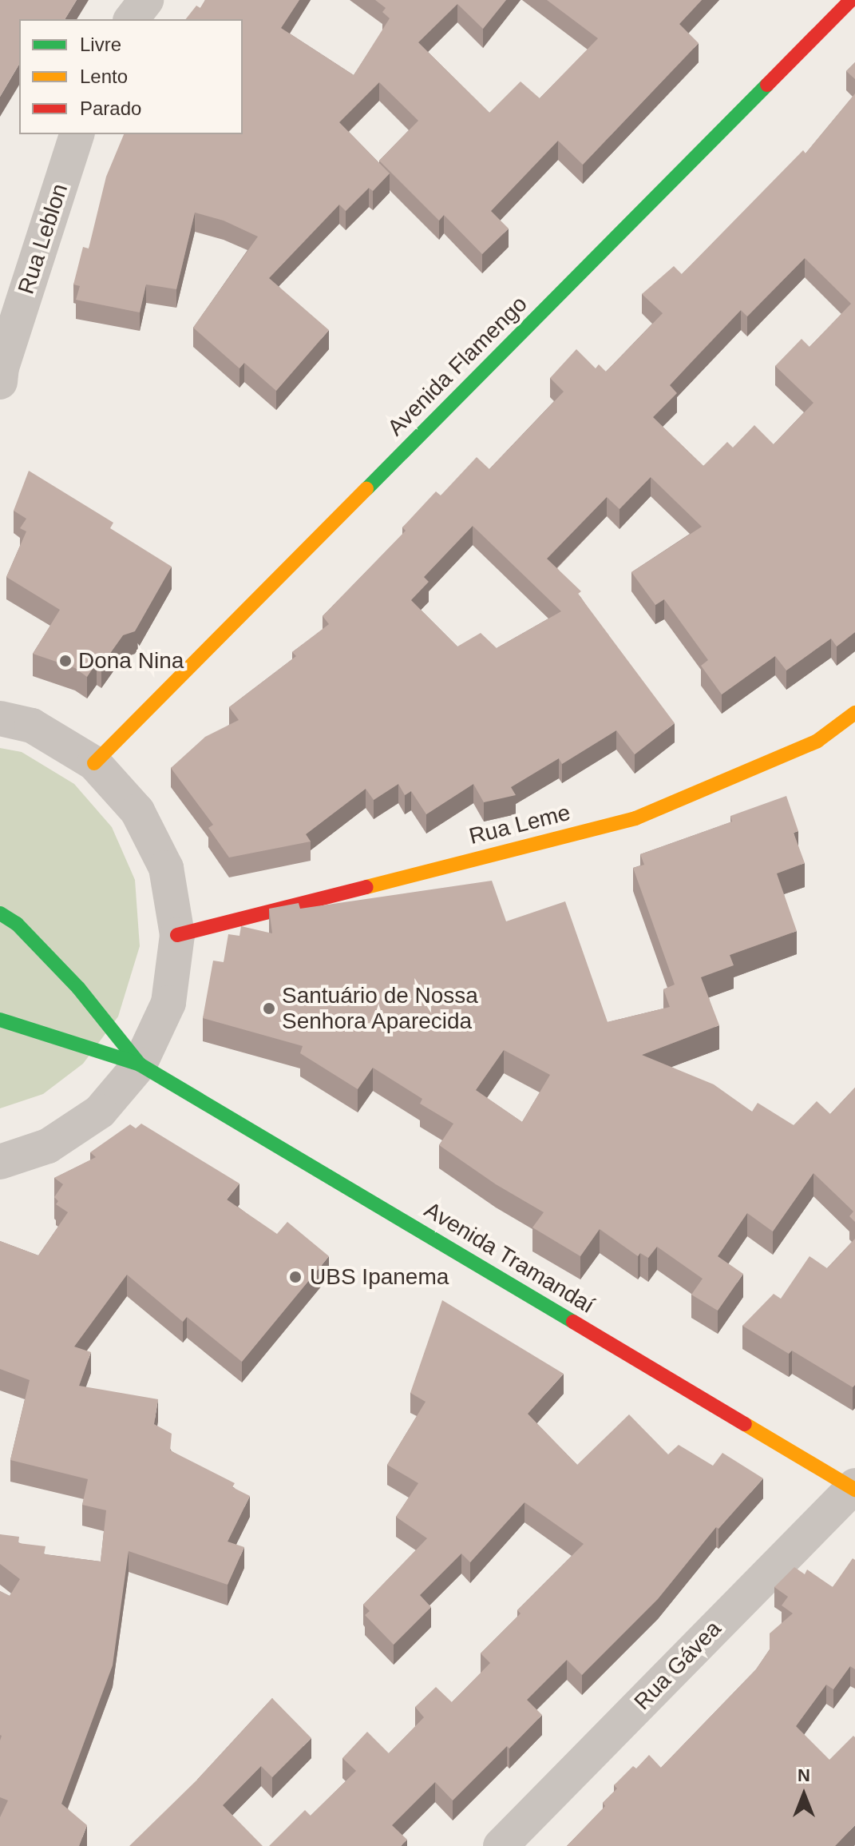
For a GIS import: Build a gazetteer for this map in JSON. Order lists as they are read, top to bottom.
{
  "streets": {
    "street": [
      "Rua Leblon",
      "Avenida Flamengo",
      "Rua Leme",
      "Avenida Tramandaí",
      "Rua Gávea"
    ]
  },
  "crossings": [
    ["Avenida Tramandaí", "Rua Gávea"]
  ],
  "places": ["Dona Nina", "Santuário de Nossa Senhora Aparecida", "UBS Ipanema"],
  "legend": ["Livre", "Lento", "Parado"],
  "north": "top"
}
